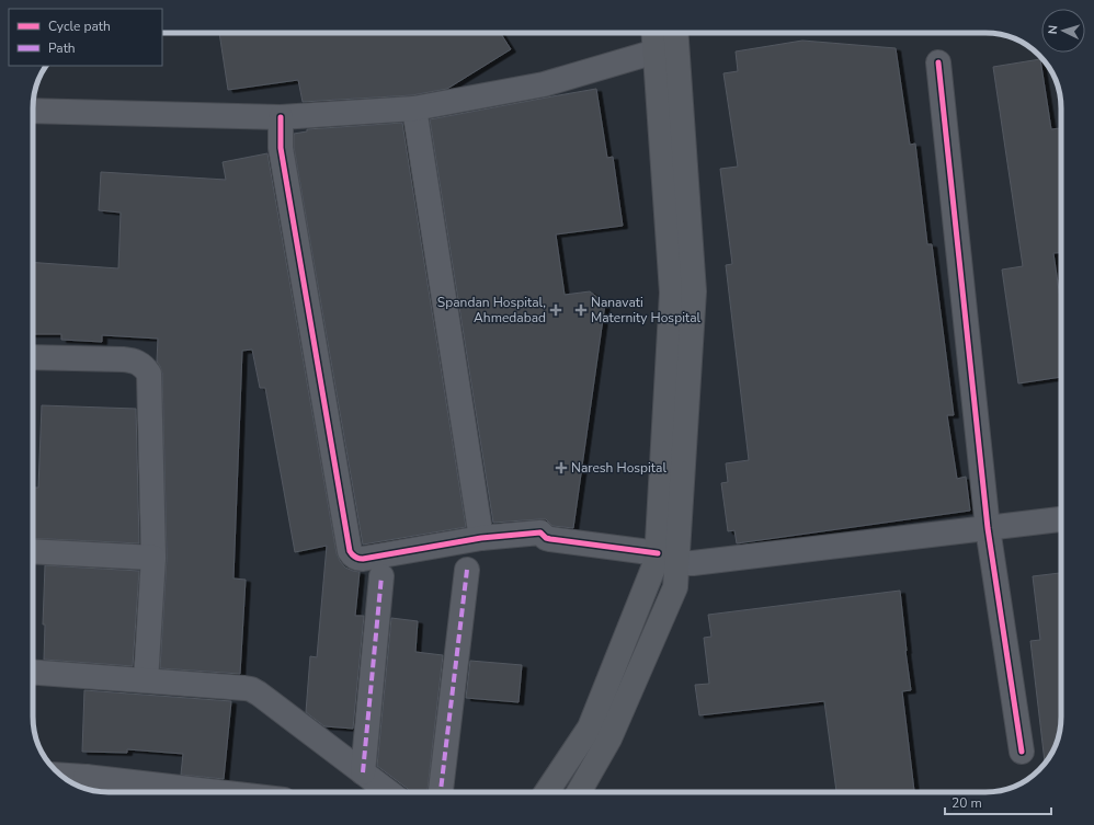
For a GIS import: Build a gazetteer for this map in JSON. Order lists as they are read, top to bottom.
{
  "places": {
    "health": ["Spandan Hospital, Ahmedabad", "Nanavati Maternity Hospital", "Naresh Hospital"]
  },
  "legend": ["Cycle path", "Path"],
  "scale_bar": "20 m",
  "north": "left"
}
